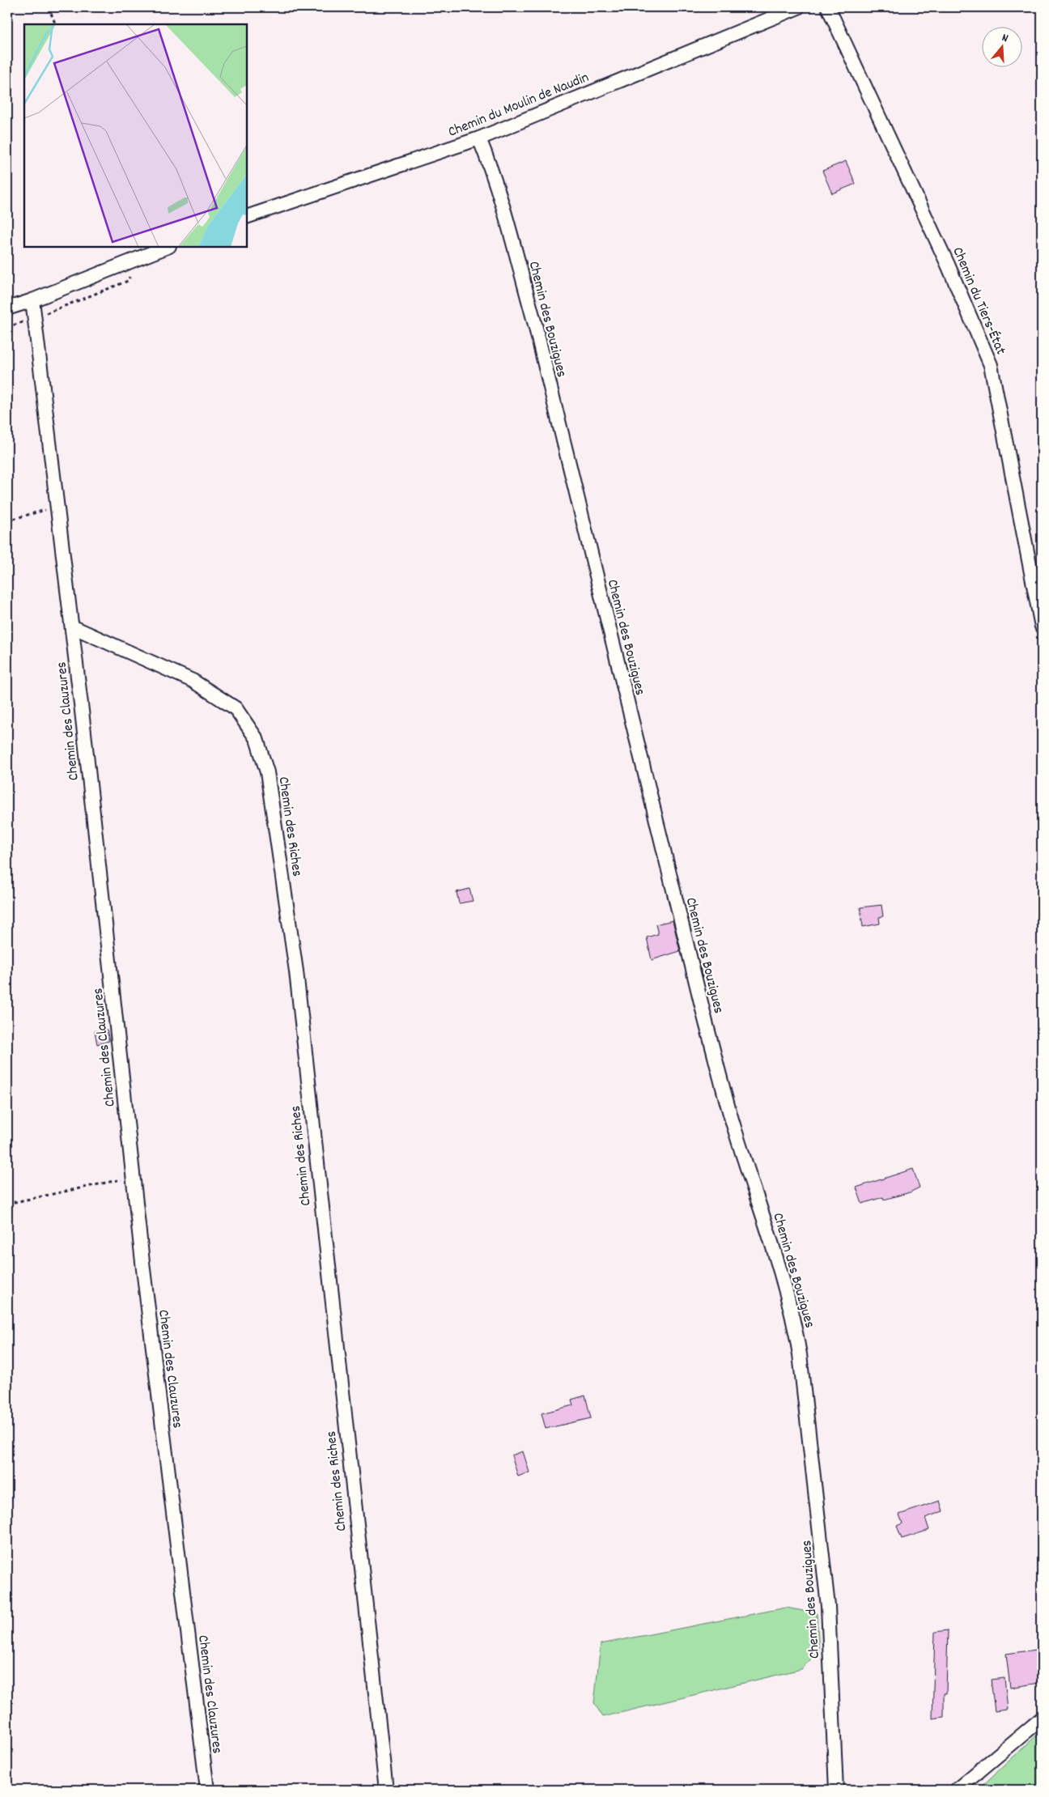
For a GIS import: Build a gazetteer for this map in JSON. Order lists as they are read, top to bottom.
{
  "streets": {
    "street": [
      "Chemin du Moulin de Naudin",
      "Chemin du Tiers-État",
      "Chemin des Bouzigues",
      "Chemin des Clauzures",
      "Chemin des Riches"
    ]
  },
  "crossings": [
    ["Chemin du Moulin de Naudin", "Chemin des Bouzigues"],
    ["Chemin des Clauzures", "Chemin des Riches"]
  ],
  "north": "top"
}
